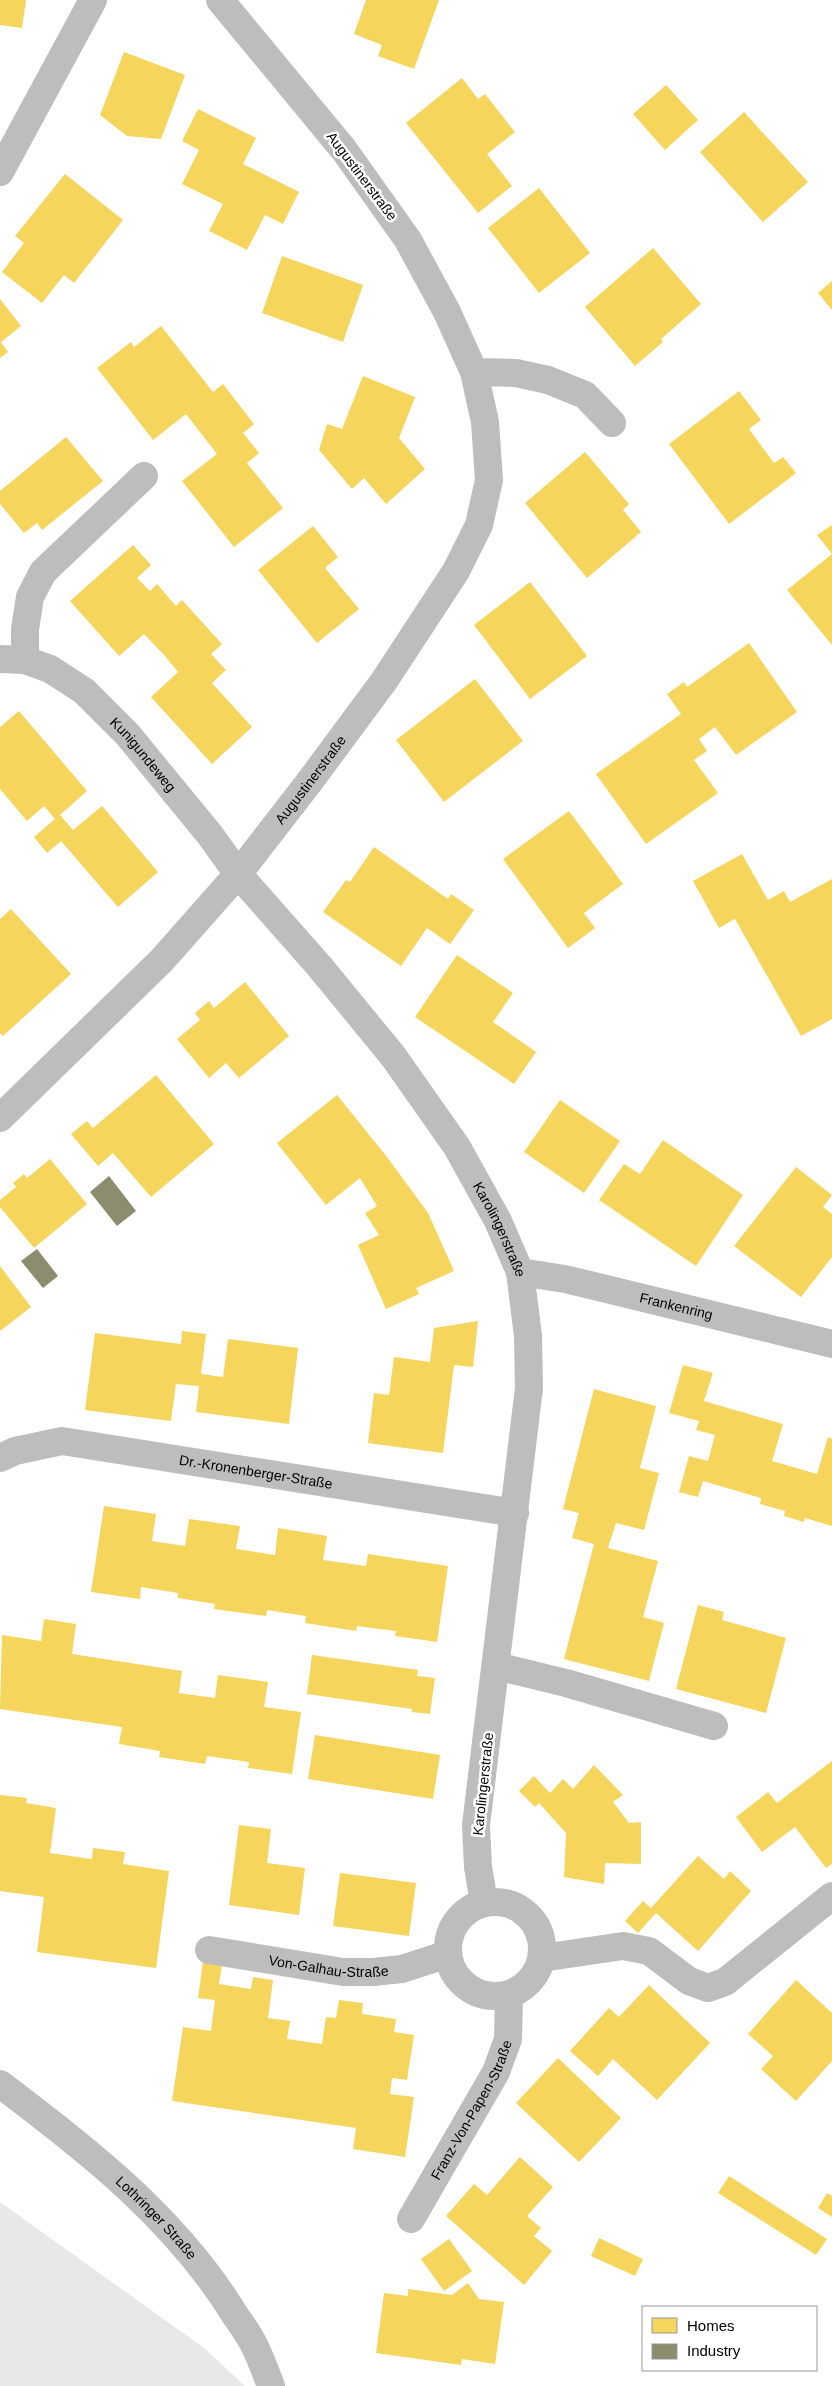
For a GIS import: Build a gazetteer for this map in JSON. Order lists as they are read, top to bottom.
{
  "streets": {
    "street": [
      "Augustinerstraße",
      "Kunigundeweg",
      "Karolingerstraße",
      "Frankenring",
      "Dr.-Kronenberger-Straße",
      "Von-Galhau-Straße",
      "Franz-Von-Papen-Straße",
      "Lothringer Straße"
    ]
  },
  "crossings": [
    ["Augustinerstraße", "Kunigundeweg"],
    ["Augustinerstraße", "Karolingerstraße"],
    ["Kunigundeweg", "Karolingerstraße"],
    ["Karolingerstraße", "Frankenring"],
    ["Karolingerstraße", "Dr.-Kronenberger-Straße"],
    ["Karolingerstraße", "Von-Galhau-Straße"],
    ["Karolingerstraße", "Franz-Von-Papen-Straße"],
    ["Von-Galhau-Straße", "Franz-Von-Papen-Straße"]
  ],
  "legend": ["Homes", "Industry"]
}
